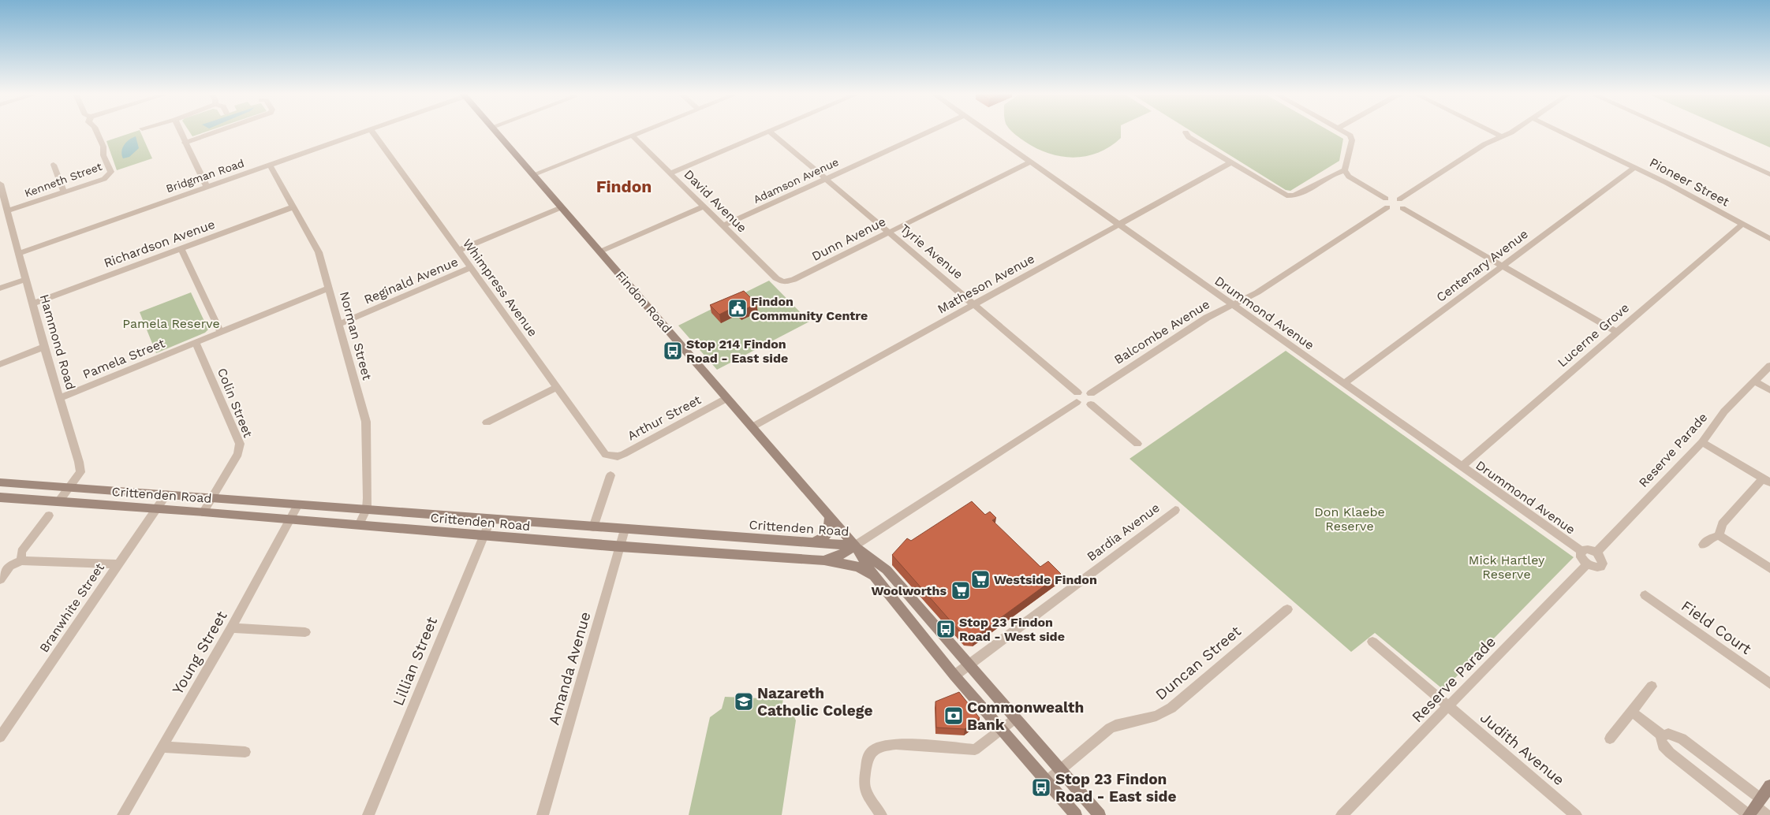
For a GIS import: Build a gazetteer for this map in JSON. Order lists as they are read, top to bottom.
{
  "streets": {
    "main road": ["Findon Road", "Crittenden Road"],
    "street": [
      "Bridgman Road",
      "Kenneth Street",
      "Adamson Avenue",
      "Pioneer Street",
      "David Avenue",
      "Dunn Avenue",
      "Richardson Avenue",
      "Tyrie Avenue",
      "Centenary Avenue",
      "Reginald Avenue",
      "Matheson Avenue",
      "Whimpress Avenue",
      "Drummond Avenue",
      "Balcombe Avenue",
      "Lucerne Grove",
      "Norman Street",
      "Hammond Road",
      "Pamela Street",
      "Colin Street",
      "Arthur Street",
      "Reserve Parade",
      "Bardia Avenue",
      "Branwhite Street",
      "Field Court",
      "Young Street",
      "Lillian Street",
      "Duncan Street",
      "Amanda Avenue",
      "Judith Avenue"
    ]
  },
  "crossings": [
    ["Bridgman Road", "Norman Street"],
    ["Bridgman Road", "Hammond Road"],
    ["Kenneth Street", "Hammond Road"],
    ["Adamson Avenue", "David Avenue"],
    ["Adamson Avenue", "Tyrie Avenue"],
    ["Pioneer Street", "Centenary Avenue"],
    ["Pioneer Street", "Lucerne Grove"],
    ["David Avenue", "Dunn Avenue"],
    ["Dunn Avenue", "Tyrie Avenue"],
    ["Dunn Avenue", "Drummond Avenue"],
    ["Richardson Avenue", "Norman Street"],
    ["Richardson Avenue", "Hammond Road"],
    ["Tyrie Avenue", "Matheson Avenue"],
    ["Tyrie Avenue", "Balcombe Avenue"],
    ["Centenary Avenue", "Drummond Avenue"],
    ["Reginald Avenue", "Whimpress Avenue"],
    ["Reginald Avenue", "Norman Street"],
    ["Matheson Avenue", "Findon Road"],
    ["Matheson Avenue", "Drummond Avenue"],
    ["Whimpress Avenue", "Arthur Street"],
    ["Findon Road", "Arthur Street"],
    ["Findon Road", "Crittenden Road"],
    ["Findon Road", "Bardia Avenue"],
    ["Findon Road", "Duncan Street"],
    ["Drummond Avenue", "Balcombe Avenue"],
    ["Drummond Avenue", "Lucerne Grove"],
    ["Norman Street", "Pamela Street"],
    ["Norman Street", "Crittenden Road"],
    ["Hammond Road", "Pamela Street"],
    ["Hammond Road", "Crittenden Road"],
    ["Pamela Street", "Colin Street"],
    ["Colin Street", "Crittenden Road"],
    ["Reserve Parade", "Judith Avenue"],
    ["Crittenden Road", "Branwhite Street"],
    ["Crittenden Road", "Young Street"],
    ["Crittenden Road", "Lillian Street"],
    ["Crittenden Road", "Amanda Avenue"]
  ],
  "districts": ["Findon"],
  "parks": ["Pamela Reserve", "Don Klaebe Reserve", "Mick Hartley Reserve"],
  "places": {
    "public building": ["Findon Community Centre"],
    "bus stop": ["Stop 214 Findon Road - East side", "Stop 23 Findon Road - West side", "Stop 23 Findon Road - East side"],
    "supermarket": ["Westside Findon", "Woolworths"],
    "school or university": ["Nazareth Catholic Colege"],
    "bank": ["Commonwealth Bank"]
  }
}
